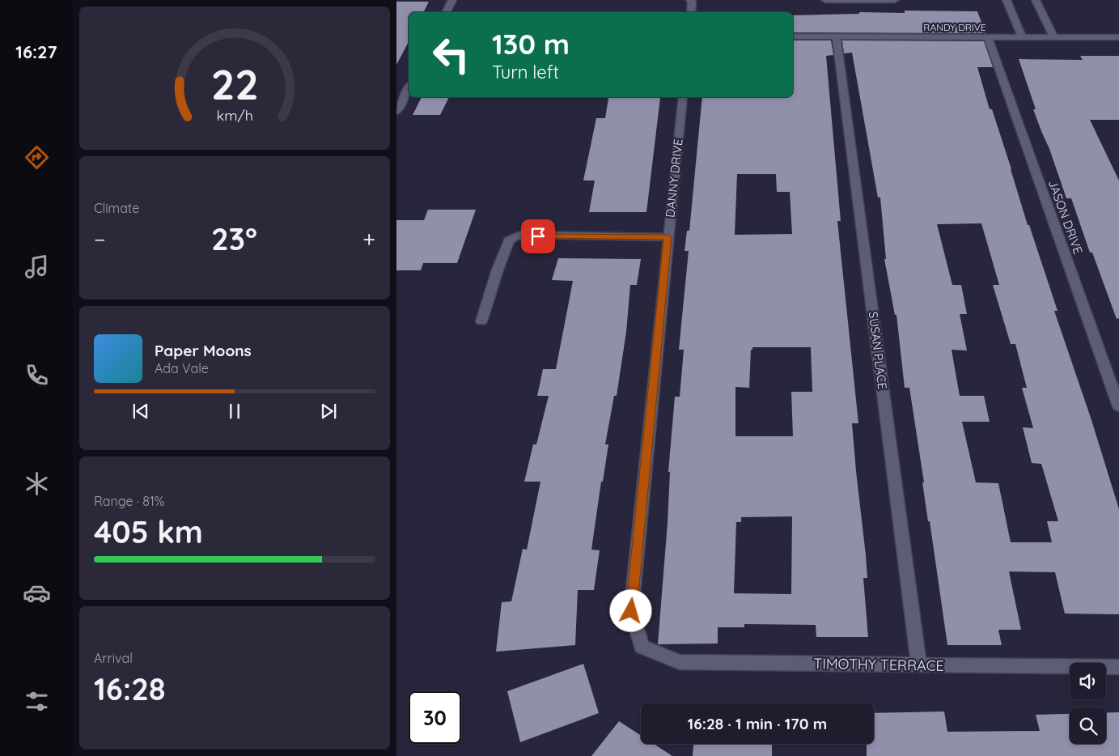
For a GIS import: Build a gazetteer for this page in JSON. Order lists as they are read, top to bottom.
{
  "streets": {
    "street": [
      "RANDY DRIVE",
      "DANNY DRIVE",
      "JASON DRIVE",
      "SUSAN PLACE",
      "TIMOTHY TERRACE"
    ]
  },
  "crossings": [
    ["RANDY DRIVE", "JASON DRIVE"],
    ["RANDY DRIVE", "SUSAN PLACE"],
    ["DANNY DRIVE", "TIMOTHY TERRACE"],
    ["SUSAN PLACE", "TIMOTHY TERRACE"]
  ],
  "page": {
    "tabs": "16:27",
    "turn": ["130 m", "Turn left"],
    "tile": [
      "Climate",
      ["Range · 81%", "405 km"],
      ["Arrival", "16:28"]
    ],
    "heat": ["−", "23°", "+"],
    "song": ["Paper Moons", "Ada Vale"],
    "limit": "30",
    "trip": "16:28 · 1 min · 170 m",
    "gauge": ["22", "km/h"]
  }
}
